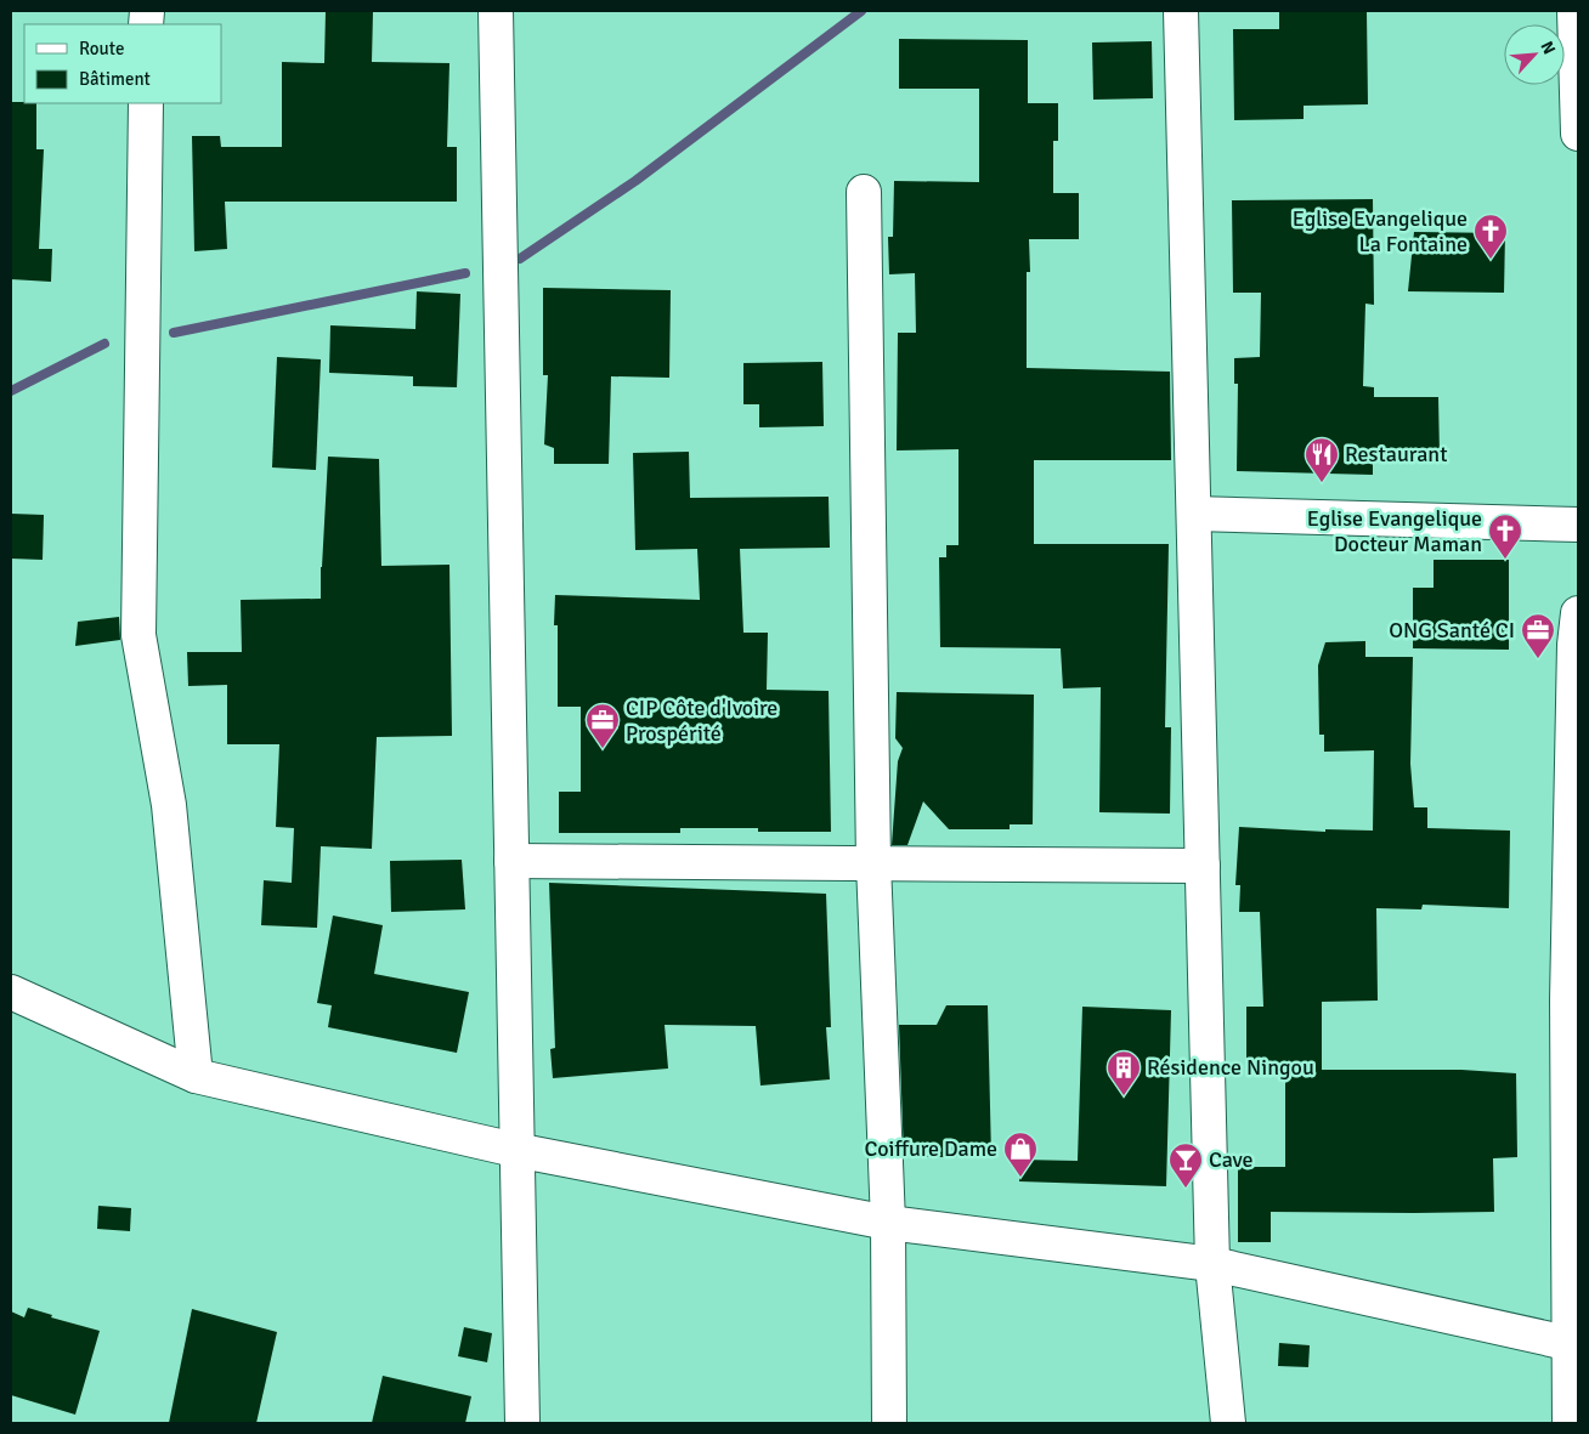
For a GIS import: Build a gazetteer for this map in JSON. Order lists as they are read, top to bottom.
{
  "places": {
    "church": ["Eglise Evangelique La Fontaine", "Eglise Evangelique Docteur Maman"],
    "restaurant": ["Restaurant"],
    "office": ["ONG Santé CI", "CIP Côte d'Ivoire Prospérité"],
    "building": ["Résidence Ningou"],
    "shop": ["Coiffure Dame"],
    "bar": ["Cave"]
  },
  "legend": ["Route", "Bâtiment"],
  "north": "top right"
}
